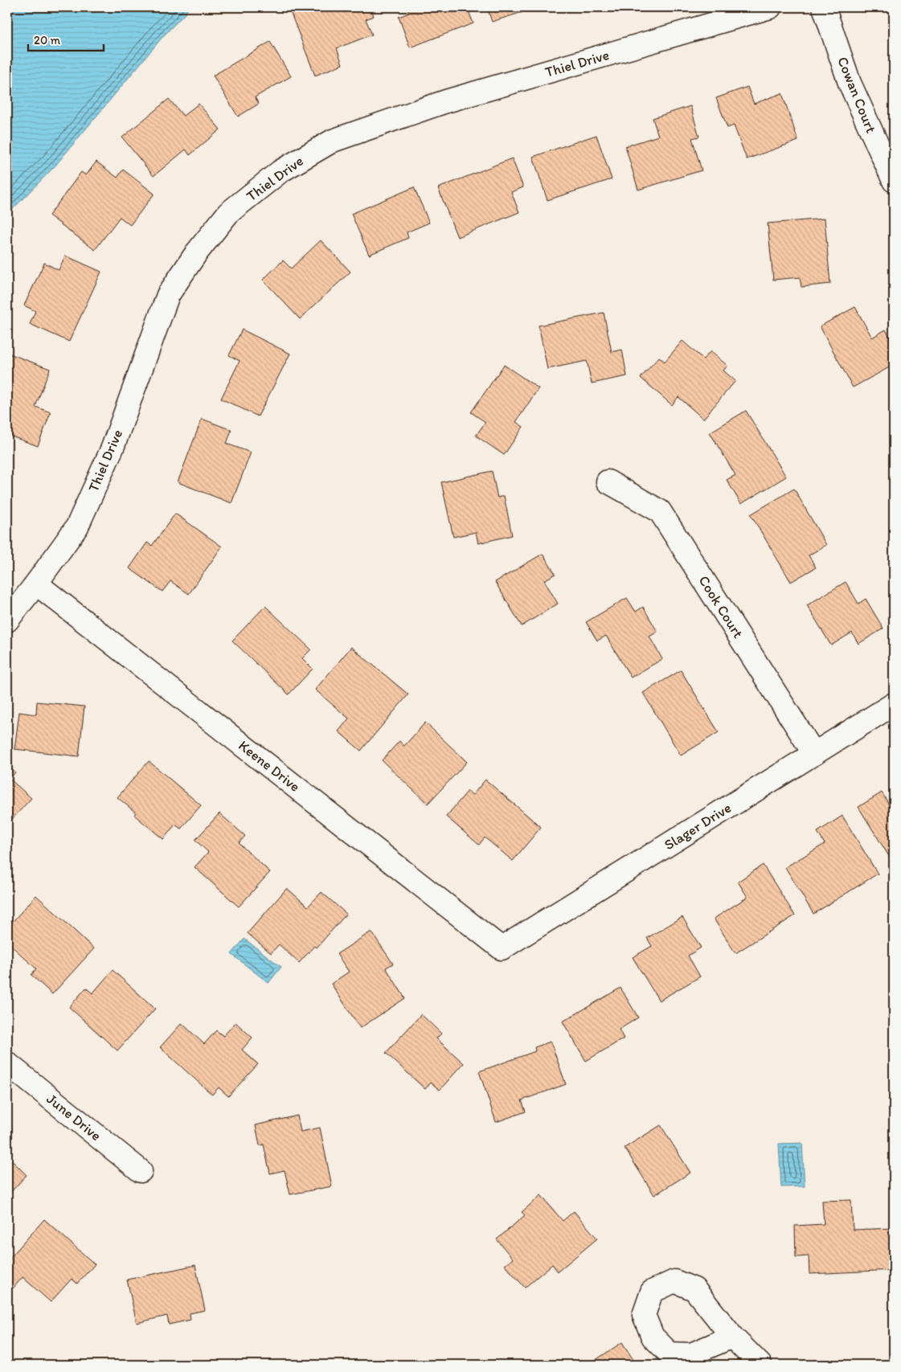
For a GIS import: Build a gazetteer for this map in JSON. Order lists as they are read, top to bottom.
{
  "streets": {
    "street": [
      "Thiel Drive",
      "Cowan Court",
      "Cook Court",
      "Keene Drive",
      "Slager Drive",
      "June Drive"
    ]
  },
  "crossings": [
    ["Thiel Drive", "Keene Drive"],
    ["Cook Court", "Slager Drive"],
    ["Keene Drive", "Slager Drive"]
  ],
  "scale_bar": "20 m"
}
